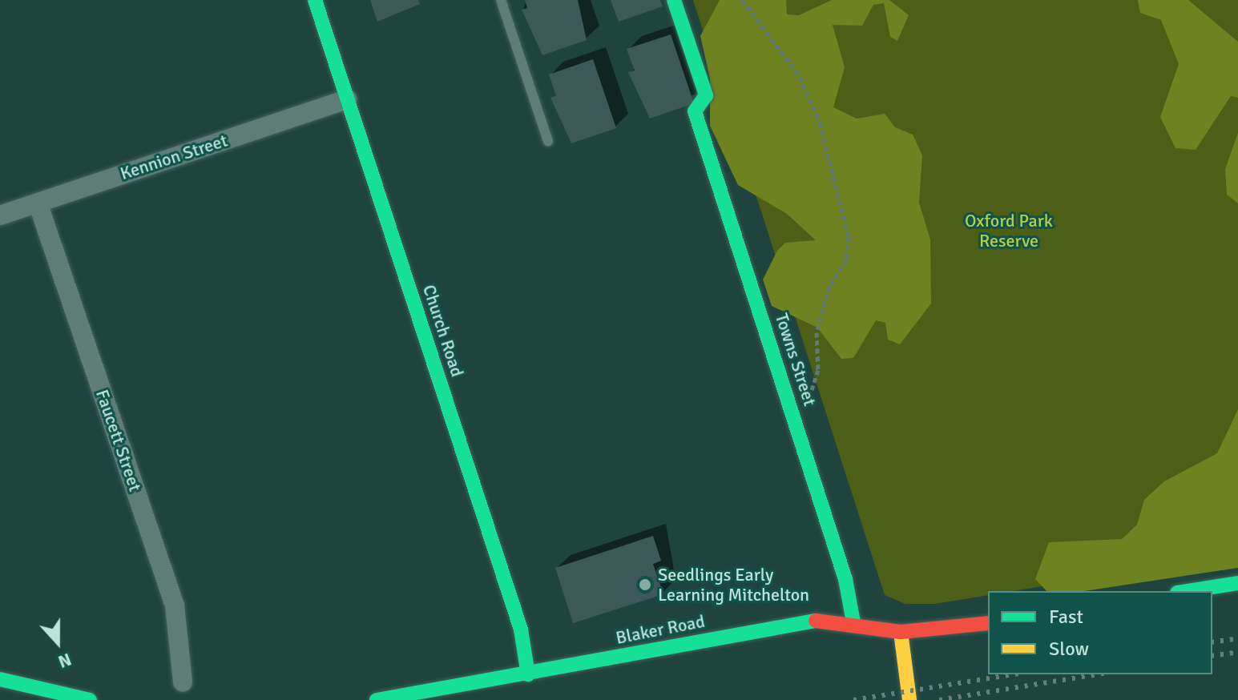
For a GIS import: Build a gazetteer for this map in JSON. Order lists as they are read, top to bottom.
{
  "streets": {
    "street": [
      "Kennion Street",
      "Church Road",
      "Towns Street",
      "Faucett Street",
      "Blaker Road"
    ]
  },
  "crossings": [
    ["Kennion Street", "Church Road"],
    ["Kennion Street", "Faucett Street"],
    ["Church Road", "Blaker Road"],
    ["Towns Street", "Blaker Road"]
  ],
  "parks": ["Oxford Park Reserve"],
  "places": ["Seedlings Early Learning Mitchelton"],
  "legend": ["Fast", "Slow"],
  "north": "bottom"
}
